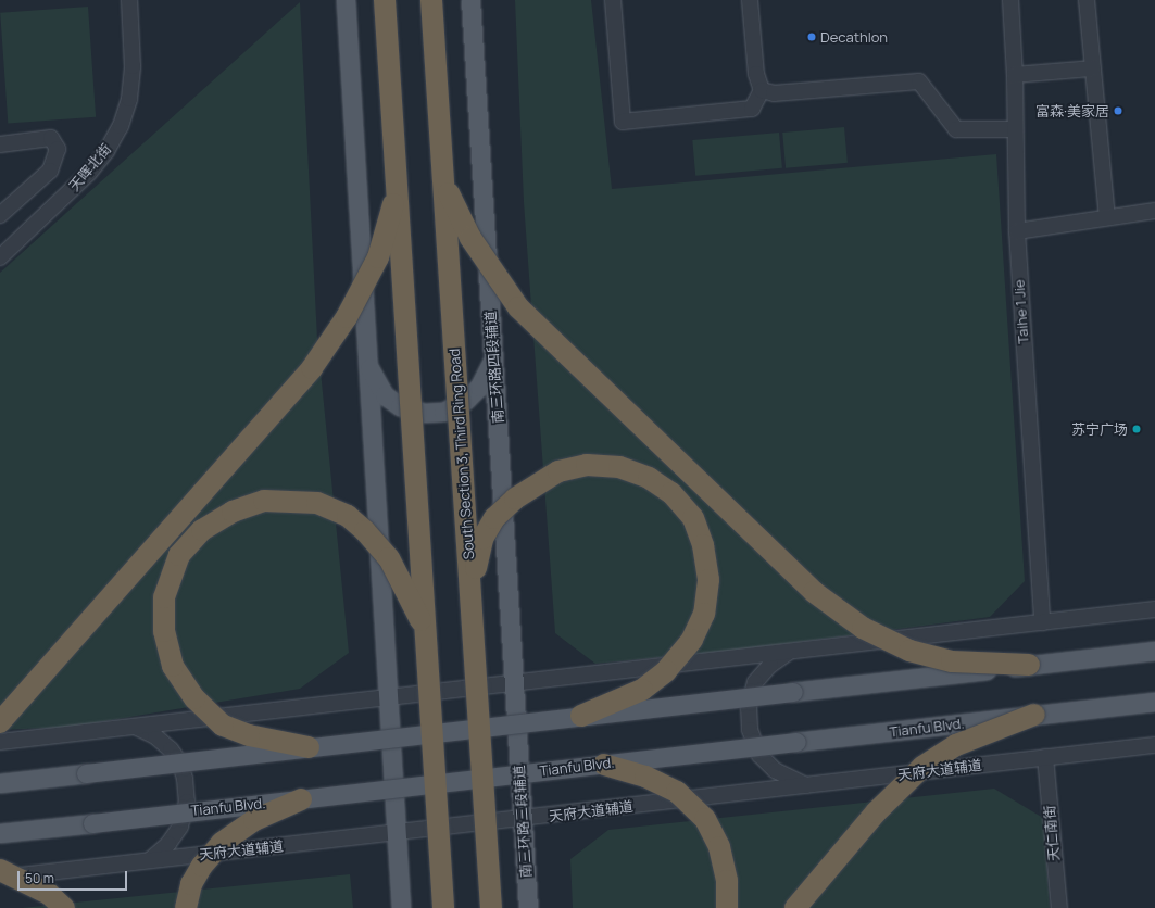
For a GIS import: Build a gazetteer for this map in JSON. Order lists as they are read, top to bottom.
{
  "streets": {
    "highway": ["South Section 3, Third Ring Road"],
    "main road": ["南三环路四段辅道", "Tianfu Blvd.", "南三环路三段辅道"],
    "street": [
      "天晖北街",
      "Taihe 1 Jie",
      "天府大道辅道",
      "天仁南街"
    ]
  },
  "crossings": [
    ["南三环路四段辅道", "南三环路三段辅道"],
    ["天府大道辅道", "南三环路三段辅道"],
    ["天府大道辅道", "天仁南街"]
  ],
  "places": ["Decathlon", "富森·美家居", "苏宁广场"],
  "scale_bar": "50 m"
}
